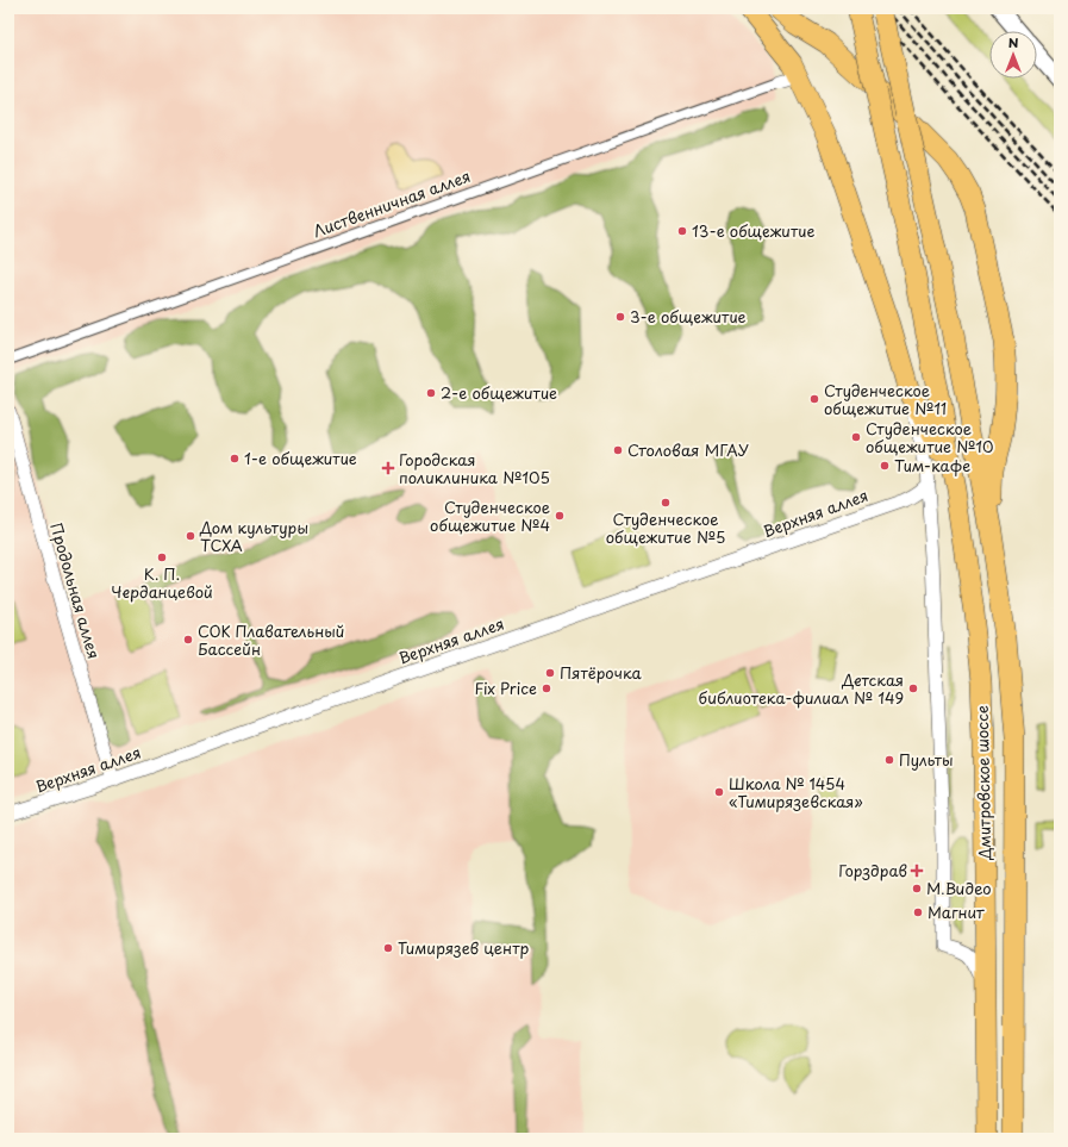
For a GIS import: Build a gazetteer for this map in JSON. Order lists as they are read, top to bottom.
{
  "streets": {
    "main road": ["Дмитровское шоссе"],
    "street": ["Лиственничная аллея", "Верхняя аллея", "Продольная аллея"]
  },
  "crossings": [
    ["Верхняя аллея", "Продольная аллея"]
  ],
  "places": {
    "other": [
      "13-е общежитие",
      "3-е общежитие",
      "2-е общежитие",
      "Студенческое общежитие №11",
      "Студенческое общежитие №10",
      "Столовая МГАУ",
      "1-е общежитие",
      "Тим-кафе",
      "Студенческое общежитие №5",
      "Студенческое общежитие №4",
      "Дом культуры ТСХА",
      "К. П. Черданцевой",
      "СОК Плавательный Бассейн",
      "Пятёрочка",
      "Fix Price",
      "Детская библиотека-филиал № 149",
      "Пульты",
      "Школа № 1454 «Тимирязевская»",
      "М.Видео",
      "Магнит",
      "Тимирязев центр"
    ],
    "health": ["Городская поликлиника №105", "Горздрав"]
  },
  "north": "top"
}
